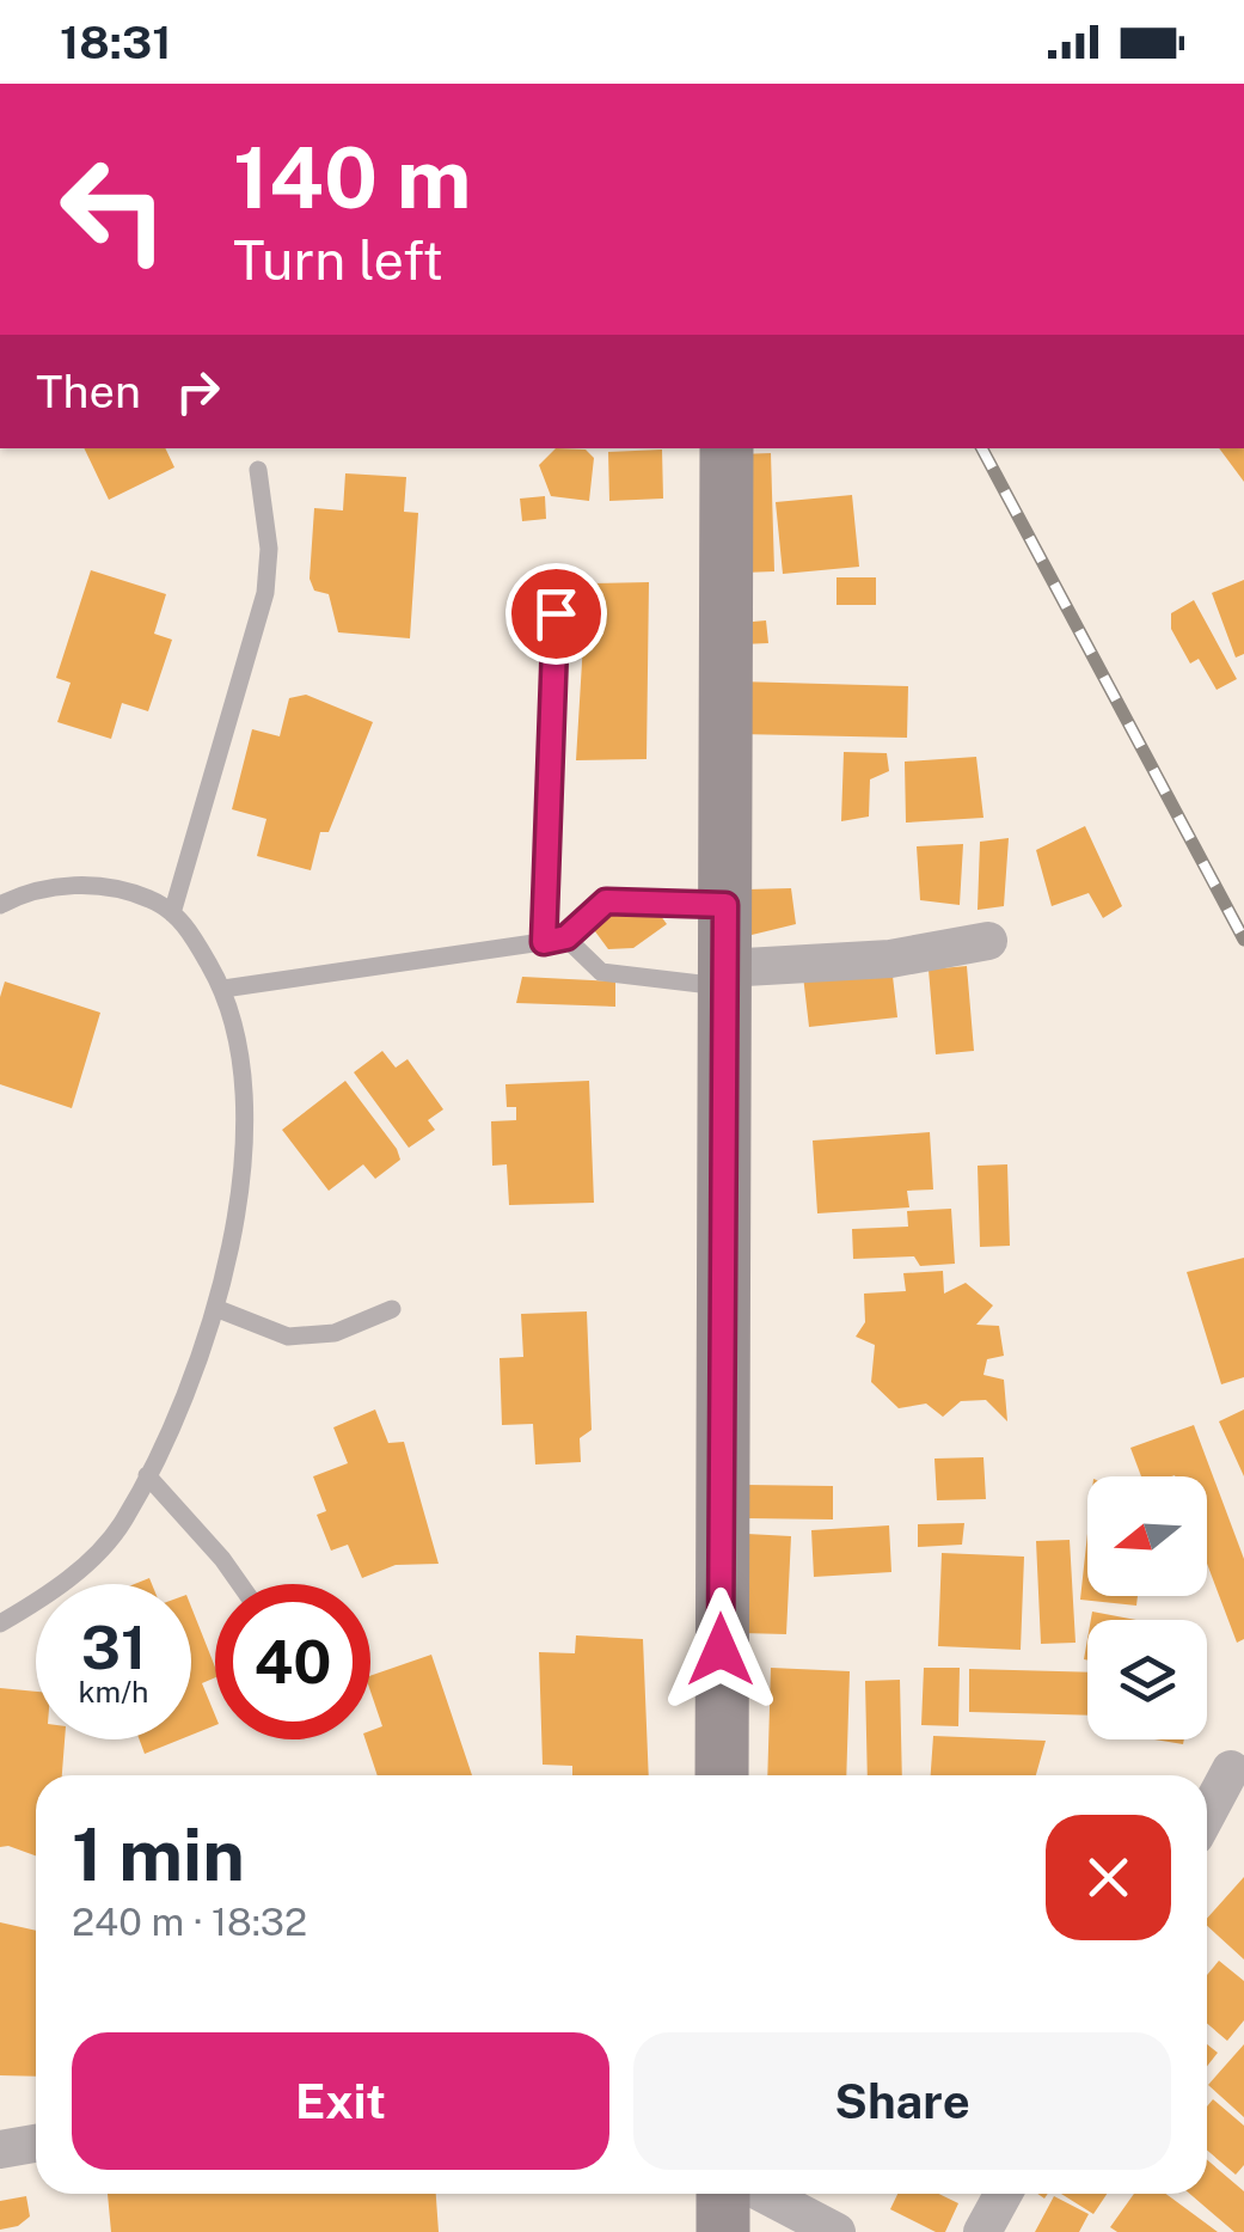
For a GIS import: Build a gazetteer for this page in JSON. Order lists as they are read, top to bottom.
{
  "north": "left",
  "page": {
    "status": "18:31",
    "turn": ["140 m", "Turn left"],
    "then": "Then",
    "speed": "31 km/h",
    "limit": "40",
    "heading": ["1 min", "240 m · 18:32"],
    "buttons": ["Exit", "Share"]
  }
}
